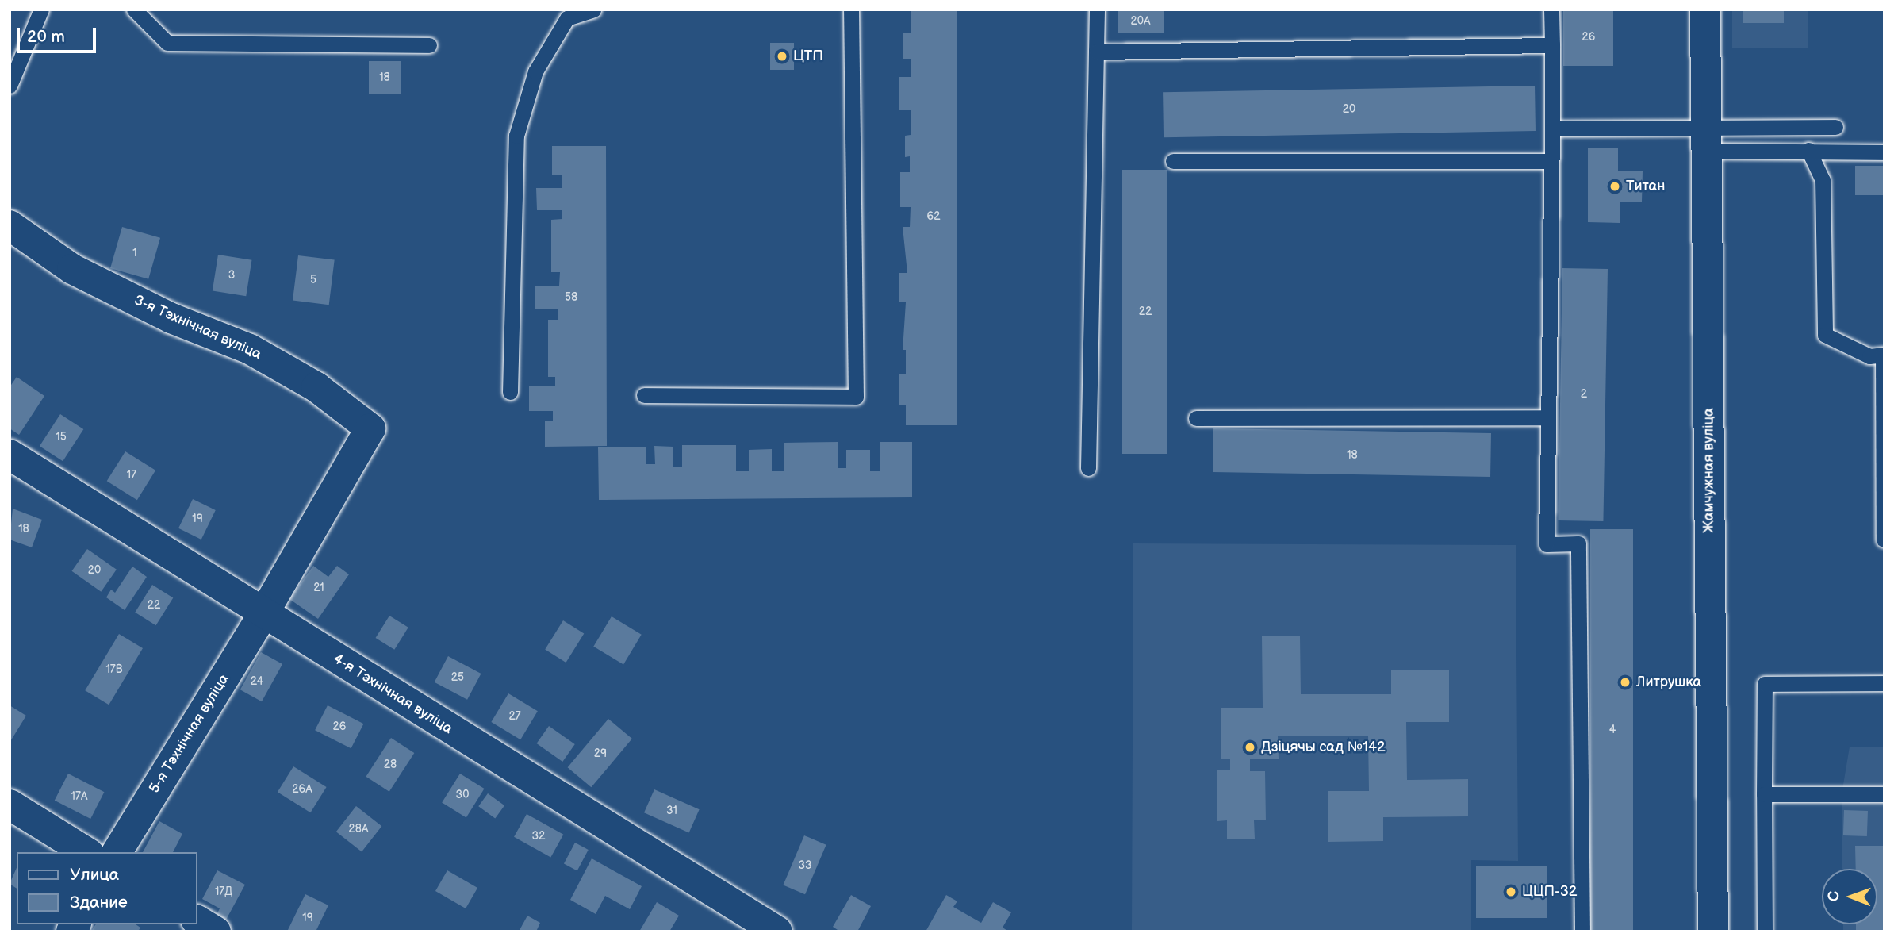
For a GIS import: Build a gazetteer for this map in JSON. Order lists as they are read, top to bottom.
{
  "streets": {
    "street": [
      "3-я Тэхнічная вуліца",
      "Жамчужная вуліца",
      "4-я Тэхнічная вуліца",
      "5-я Тэхнічная вуліца"
    ]
  },
  "crossings": [
    ["3-я Тэхнічная вуліца", "4-я Тэхнічная вуліца"],
    ["3-я Тэхнічная вуліца", "5-я Тэхнічная вуліца"],
    ["4-я Тэхнічная вуліца", "5-я Тэхнічная вуліца"]
  ],
  "places": [
    "ЦТП",
    "Титан",
    "Литрушка",
    "Дзіцячы сад №142",
    "ЦЦП-32"
  ],
  "house_numbers": [
    "20А",
    "26",
    "18",
    "20",
    "62",
    "1",
    "3",
    "5",
    "58",
    "22",
    "2",
    "15",
    "18",
    "17",
    "19",
    "18",
    "20",
    "21",
    "22",
    "17В",
    "25",
    "24",
    "27",
    "26",
    "4",
    "29",
    "28",
    "26А",
    "30",
    "17А",
    "31",
    "28А",
    "32",
    "33",
    "17Д",
    "19"
  ],
  "legend": ["Улица", "Здание"],
  "scale_bar": "20 m",
  "north": "left"
}
